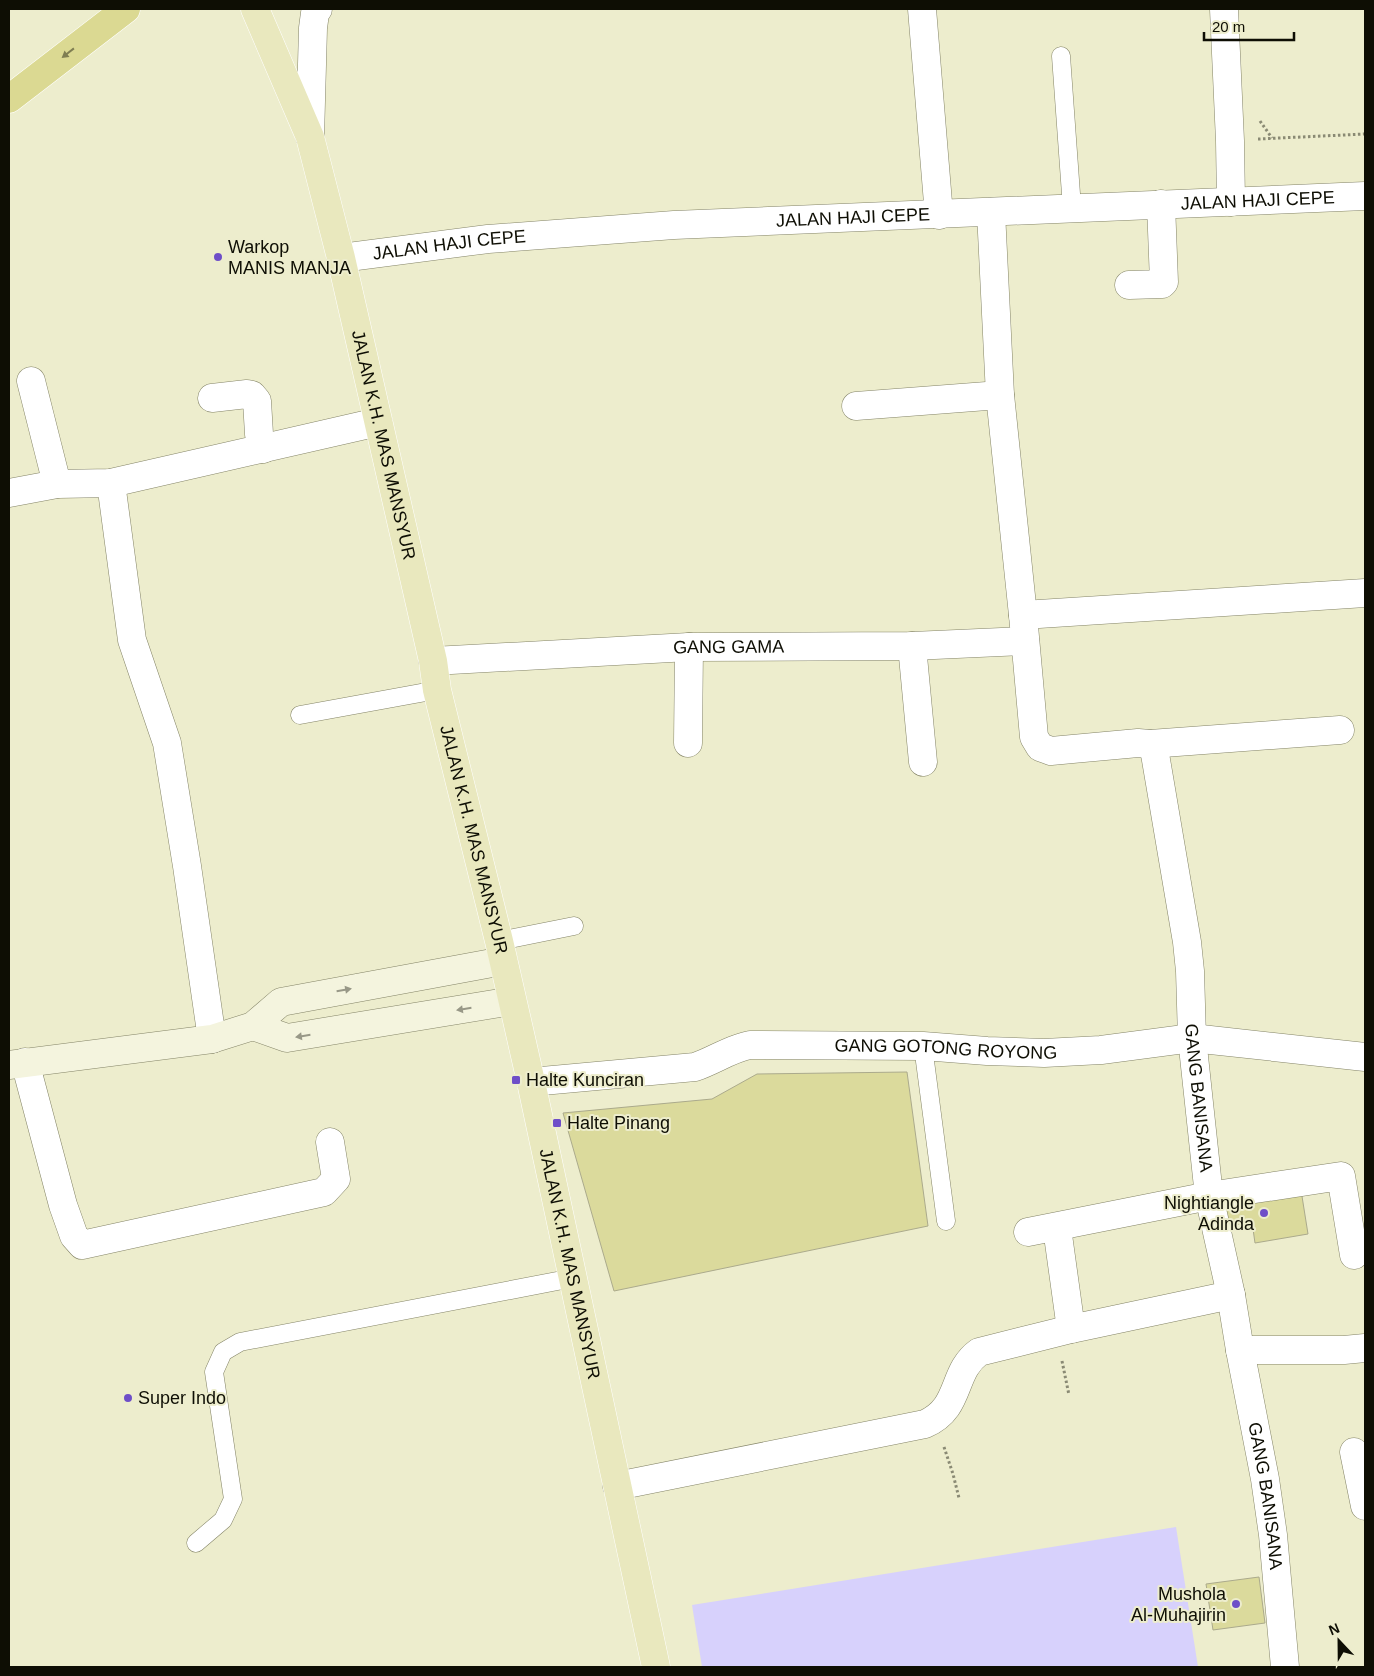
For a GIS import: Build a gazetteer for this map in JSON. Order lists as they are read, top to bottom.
{
  "streets": {
    "main road": ["JALAN K.H. MAS MANSYUR"],
    "street": [
      "JALAN HAJI CEPE",
      "GANG GAMA",
      "GANG GOTONG ROYONG",
      "GANG BANISANA"
    ]
  },
  "crossings": [
    ["JALAN HAJI CEPE", "JALAN K.H. MAS MANSYUR"],
    ["JALAN K.H. MAS MANSYUR", "GANG GAMA"],
    ["JALAN K.H. MAS MANSYUR", "GANG GOTONG ROYONG"],
    ["GANG GOTONG ROYONG", "GANG BANISANA"]
  ],
  "places": {
    "other": [
      "Warkop MANIS MANJA",
      "Nightiangle Adinda",
      "Super Indo",
      "Mushola Al-Muhajirin"
    ],
    "transit": ["Halte Kunciran", "Halte Pinang"]
  },
  "scale_bar": "20 m",
  "north": "top"
}
